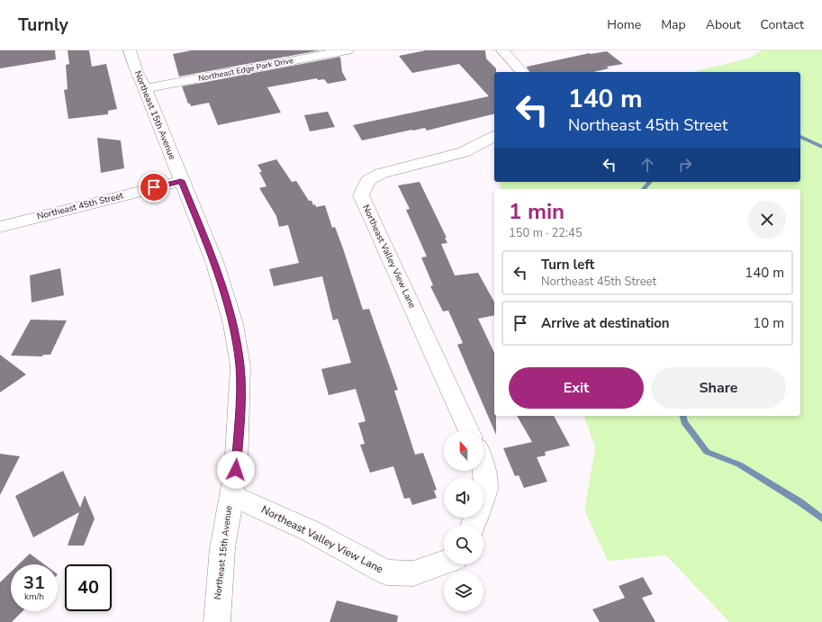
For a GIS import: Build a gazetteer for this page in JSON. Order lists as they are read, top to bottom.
{
  "streets": {
    "street": [
      "Northeast Edge Park Drive",
      "Northeast 15th Avenue",
      "Northeast 45th Street",
      "Northeast Valley View Lane"
    ]
  },
  "crossings": [
    ["Northeast Edge Park Drive", "Northeast 15th Avenue"],
    ["Northeast 15th Avenue", "Northeast 45th Street"],
    ["Northeast 15th Avenue", "Northeast Valley View Lane"]
  ],
  "north": "top",
  "page": {
    "header": "Turnly",
    "nav": [
      "Home",
      "Map",
      "About",
      "Contact"
    ],
    "turn": ["140 m", "Northeast 45th Street"],
    "heading": ["1 min", "150 m · 22:45"],
    "list": [
      {
        "name": "Turn left",
        "note": "Northeast 45th Street",
        "value": "140 m"
      },
      {
        "name": "Arrive at destination",
        "value": "10 m"
      }
    ],
    "buttons": ["Exit", "Share"],
    "speed": "31 km/h",
    "limit": "40"
  }
}
